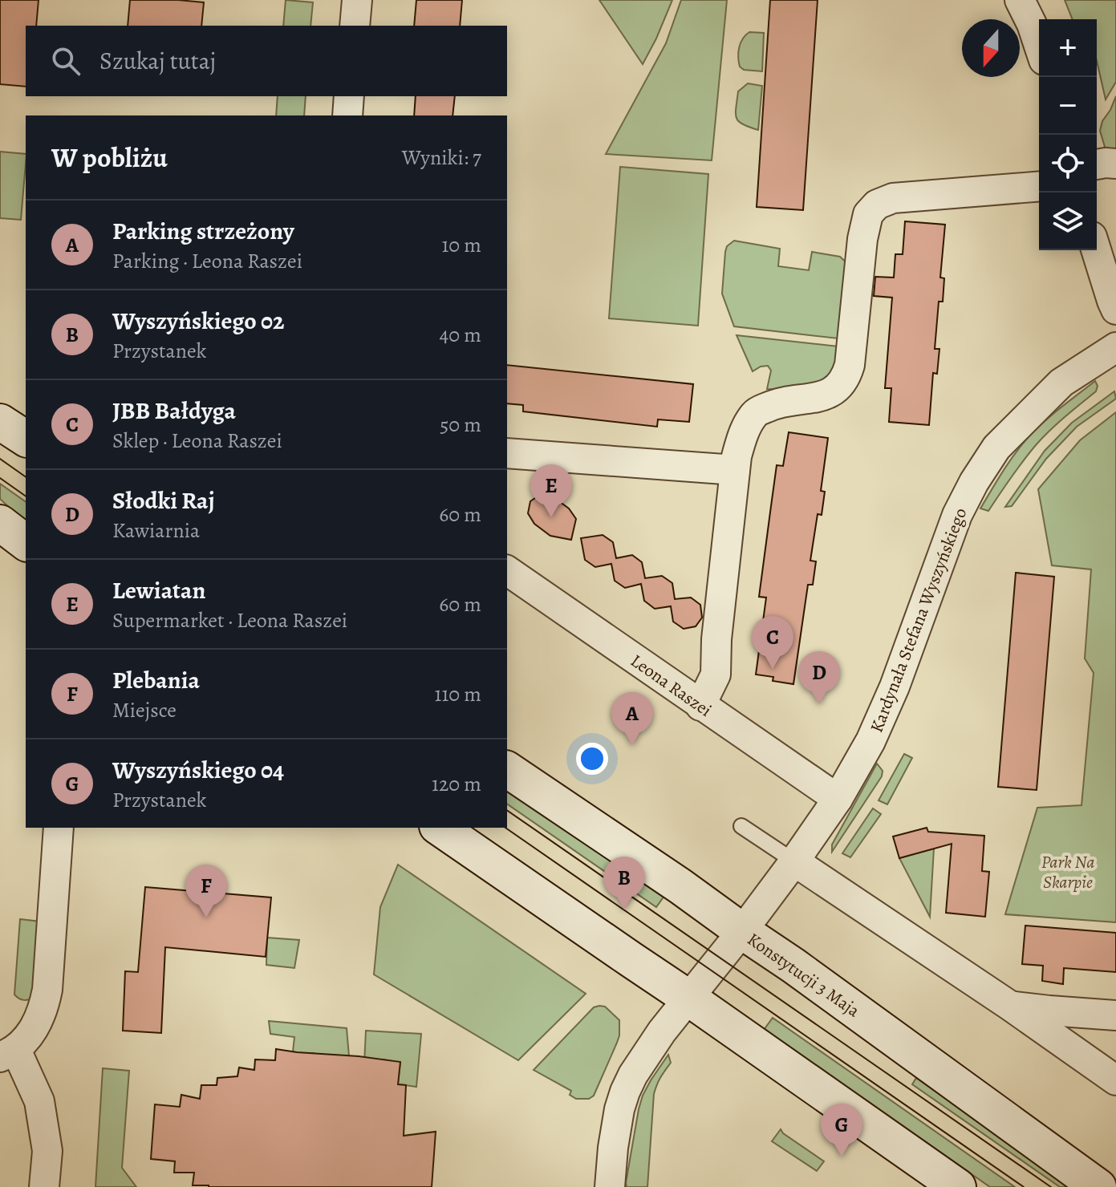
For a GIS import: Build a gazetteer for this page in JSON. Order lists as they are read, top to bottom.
{
  "streets": {
    "street": ["Kardynała Stefana Wyszyńskiego", "Leona Raszei", "Konstytucji 3 Maja"]
  },
  "crossings": [
    ["Kardynała Stefana Wyszyńskiego", "Leona Raszei"],
    ["Kardynała Stefana Wyszyńskiego", "Konstytucji 3 Maja"]
  ],
  "parks": ["Park Na Skarpie"],
  "north": "bottom",
  "page": {
    "map_buttons": ["+", "−"],
    "search": "Szukaj tutaj",
    "heading": ["W pobliżu", "Wyniki: 7"],
    "list": [
      {
        "mark": "A",
        "name": "Parking strzeżony",
        "note": "Parking · Leona Raszei",
        "value": "10 m"
      },
      {
        "mark": "B",
        "name": "Wyszyńskiego 02",
        "note": "Przystanek",
        "value": "40 m"
      },
      {
        "mark": "C",
        "name": "JBB Bałdyga",
        "note": "Sklep · Leona Raszei",
        "value": "50 m"
      },
      {
        "mark": "D",
        "name": "Słodki Raj",
        "note": "Kawiarnia",
        "value": "60 m"
      },
      {
        "mark": "E",
        "name": "Lewiatan",
        "note": "Supermarket · Leona Raszei",
        "value": "60 m"
      },
      {
        "mark": "F",
        "name": "Plebania",
        "note": "Miejsce",
        "value": "110 m"
      },
      {
        "mark": "G",
        "name": "Wyszyńskiego 04",
        "note": "Przystanek",
        "value": "120 m"
      }
    ],
    "pins": [
      "E",
      "C",
      "D",
      "A",
      "B",
      "F",
      "G"
    ]
  }
}
